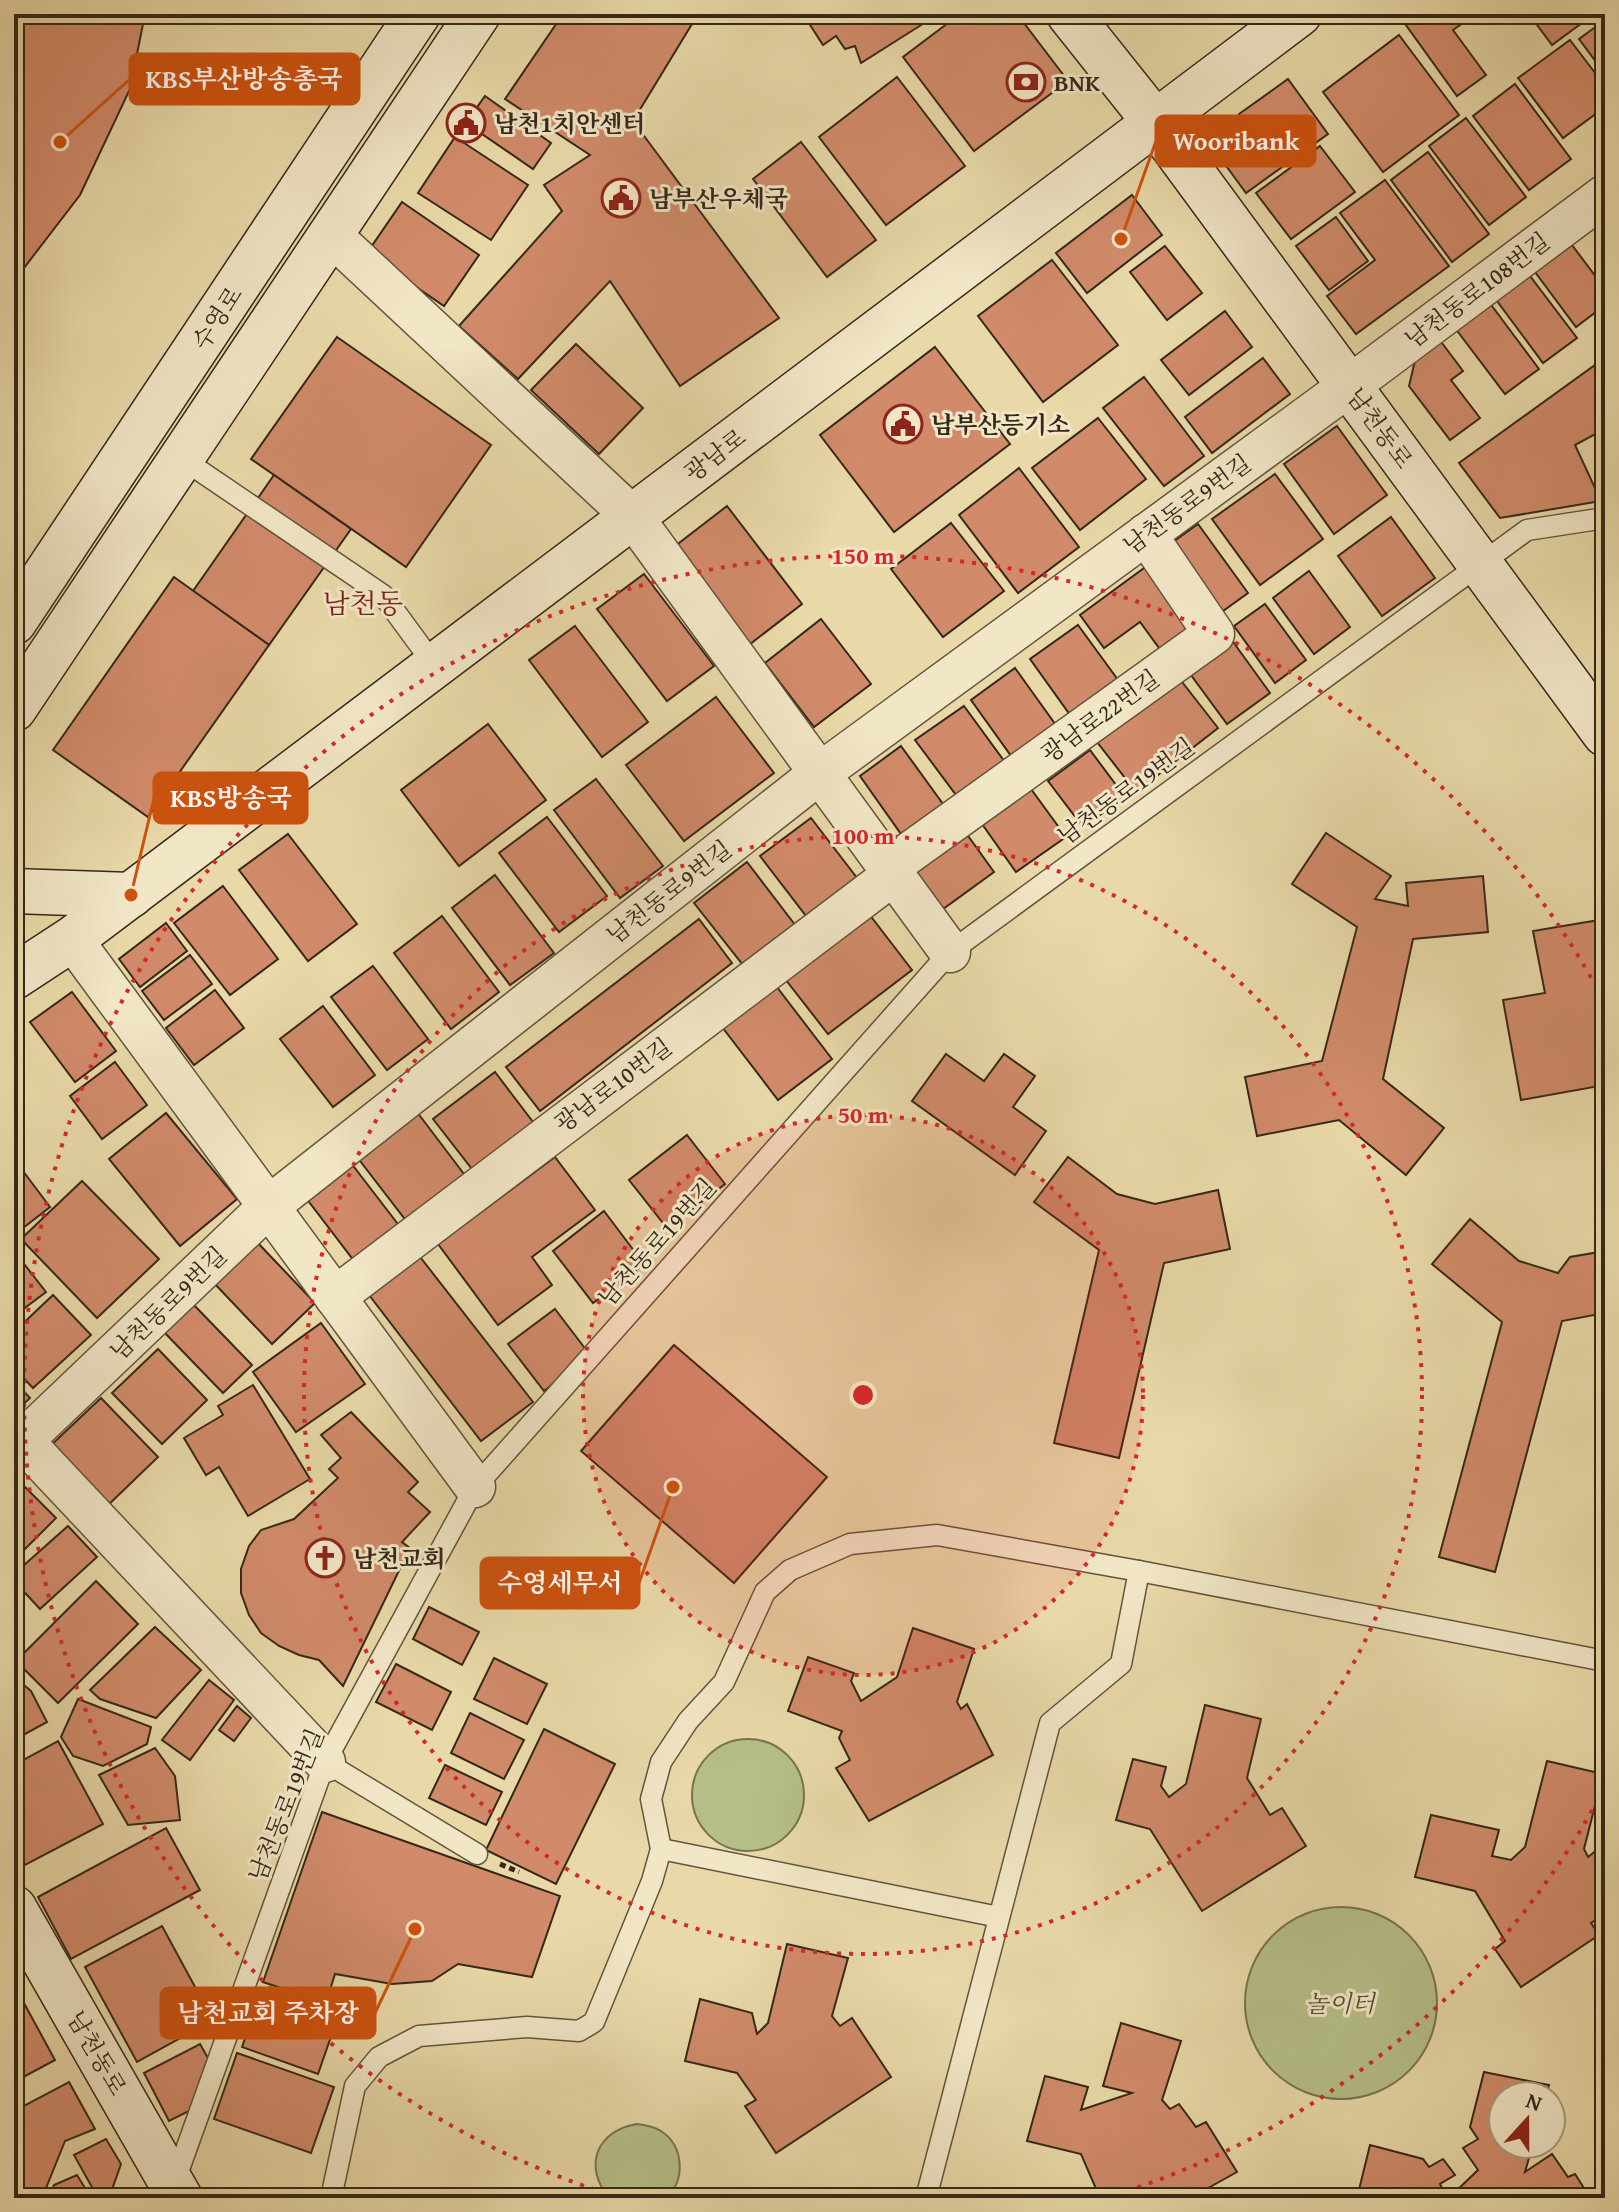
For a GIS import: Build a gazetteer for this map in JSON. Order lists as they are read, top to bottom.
{
  "streets": {
    "main road": ["수영로", "남천동로", "광남로"],
    "street": [
      "남천동로108번길",
      "남천동로9번길",
      "광남로22번길",
      "광남로10번길"
    ],
    "lane": ["남천동로19번길"]
  },
  "crossings": [
    ["남천동로108번길", "남천동로"],
    ["남천동로108번길", "남천동로9번길"],
    ["남천동로", "광남로"],
    ["남천동로", "남천동로9번길"],
    ["남천동로", "남천동로19번길"],
    ["남천동로9번길", "광남로22번길"],
    ["남천동로9번길", "남천동로19번길"],
    ["광남로22번길", "광남로10번길"]
  ],
  "districts": ["남천동"],
  "parks": ["놀이터"],
  "places": {
    "bank": ["BNK"],
    "public building": ["남천1치안센터", "남부산우체국", "남부산등기소"],
    "other": [
      "KBS부산방송총국",
      "Wooribank",
      "KBS방송국",
      "수영세무서",
      "남천교회 주차장"
    ],
    "church": ["남천교회"]
  },
  "north": "top",
  "rings": ["150 m", "100 m", "50 m"]
}
